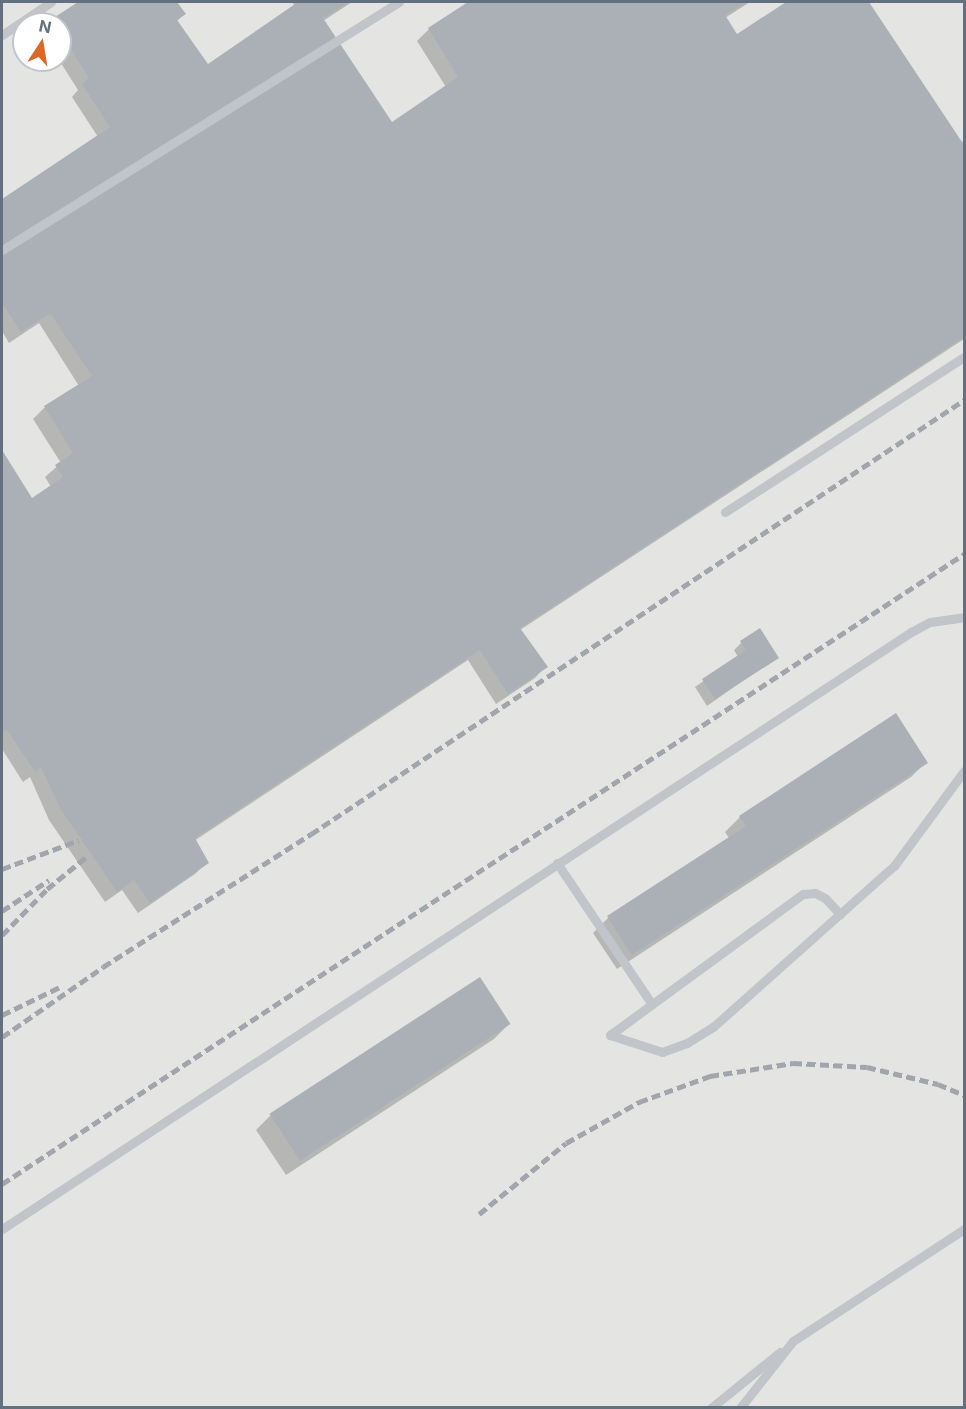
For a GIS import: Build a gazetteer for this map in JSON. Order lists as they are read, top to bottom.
{
  "north": "top"
}
